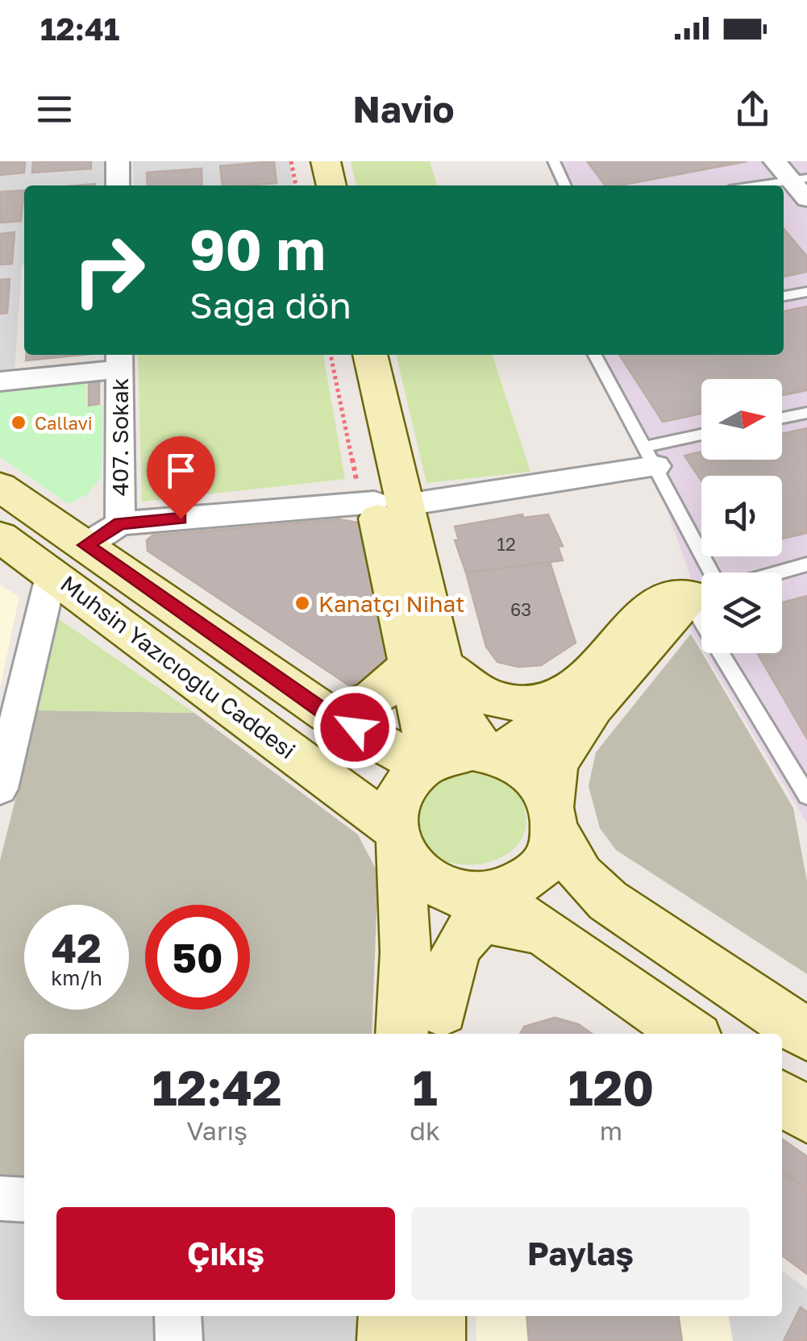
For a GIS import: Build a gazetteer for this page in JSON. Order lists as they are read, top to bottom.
{
  "streets": {
    "main road": ["Muhsin Yazıcıoğlu Caddesi"],
    "street": ["407. Sokak"]
  },
  "places": ["Callavi", "Kanatçı Nihat"],
  "house_numbers": ["12", "63"],
  "north": "right",
  "page": {
    "status": "12:41",
    "header": "Navio",
    "turn": ["90 m", "Sağa dön"],
    "speed": "42 km/h",
    "limit": "50",
    "eta": [
      "12:42",
      "Varış",
      "1",
      "dk",
      "120",
      "m"
    ],
    "buttons": ["Çıkış", "Paylaş"]
  }
}
